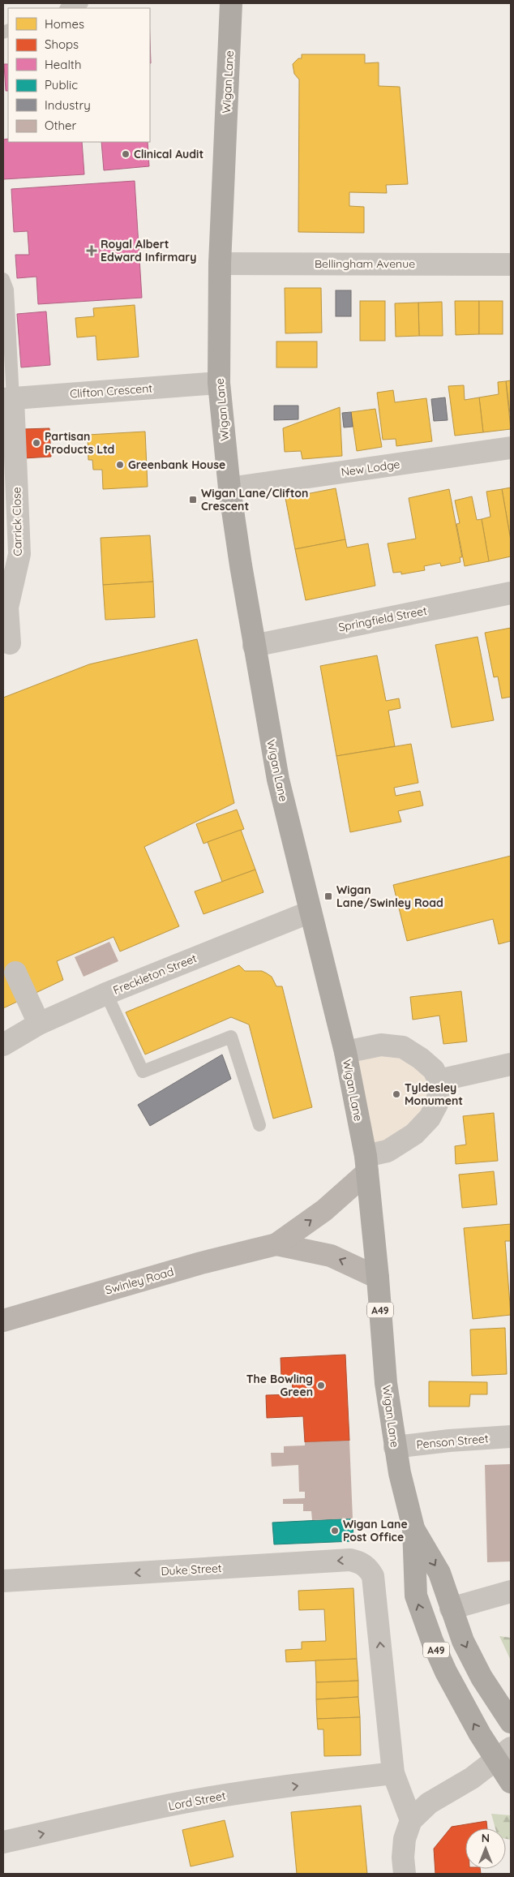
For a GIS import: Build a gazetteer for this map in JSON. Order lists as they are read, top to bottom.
{
  "streets": {
    "highway": ["Wigan Lane", "A49"],
    "street": [
      "Bellingham Avenue",
      "Clifton Crescent",
      "New Lodge",
      "Carrick Close",
      "Springfield Street",
      "Freckleton Street",
      "Swinley Road",
      "Penson Street",
      "Duke Street",
      "Lord Street"
    ]
  },
  "crossings": [
    ["Wigan Lane", "Bellingham Avenue"],
    ["Wigan Lane", "Clifton Crescent"],
    ["Wigan Lane", "New Lodge"],
    ["Wigan Lane", "Springfield Street"],
    ["Wigan Lane", "Freckleton Street"],
    ["Wigan Lane", "Swinley Road"],
    ["Wigan Lane", "A49"],
    ["Wigan Lane", "Penson Street"],
    ["Clifton Crescent", "Carrick Close"],
    ["Duke Street", "Lord Street"]
  ],
  "one_way": ["Lord Street"],
  "places": {
    "other": [
      "Clinical Audit",
      "Partisan Products Ltd",
      "Greenbank House",
      "Tyldesley Monument",
      "The Bowling Green",
      "Wigan Lane Post Office"
    ],
    "health": ["Royal Albert Edward Infirmary"],
    "transit": ["Wigan Lane/Clifton Crescent", "Wigan Lane/Swinley Road"]
  },
  "legend": [
    "Homes",
    "Shops",
    "Health",
    "Public",
    "Industry",
    "Other"
  ],
  "north": "top"
}
